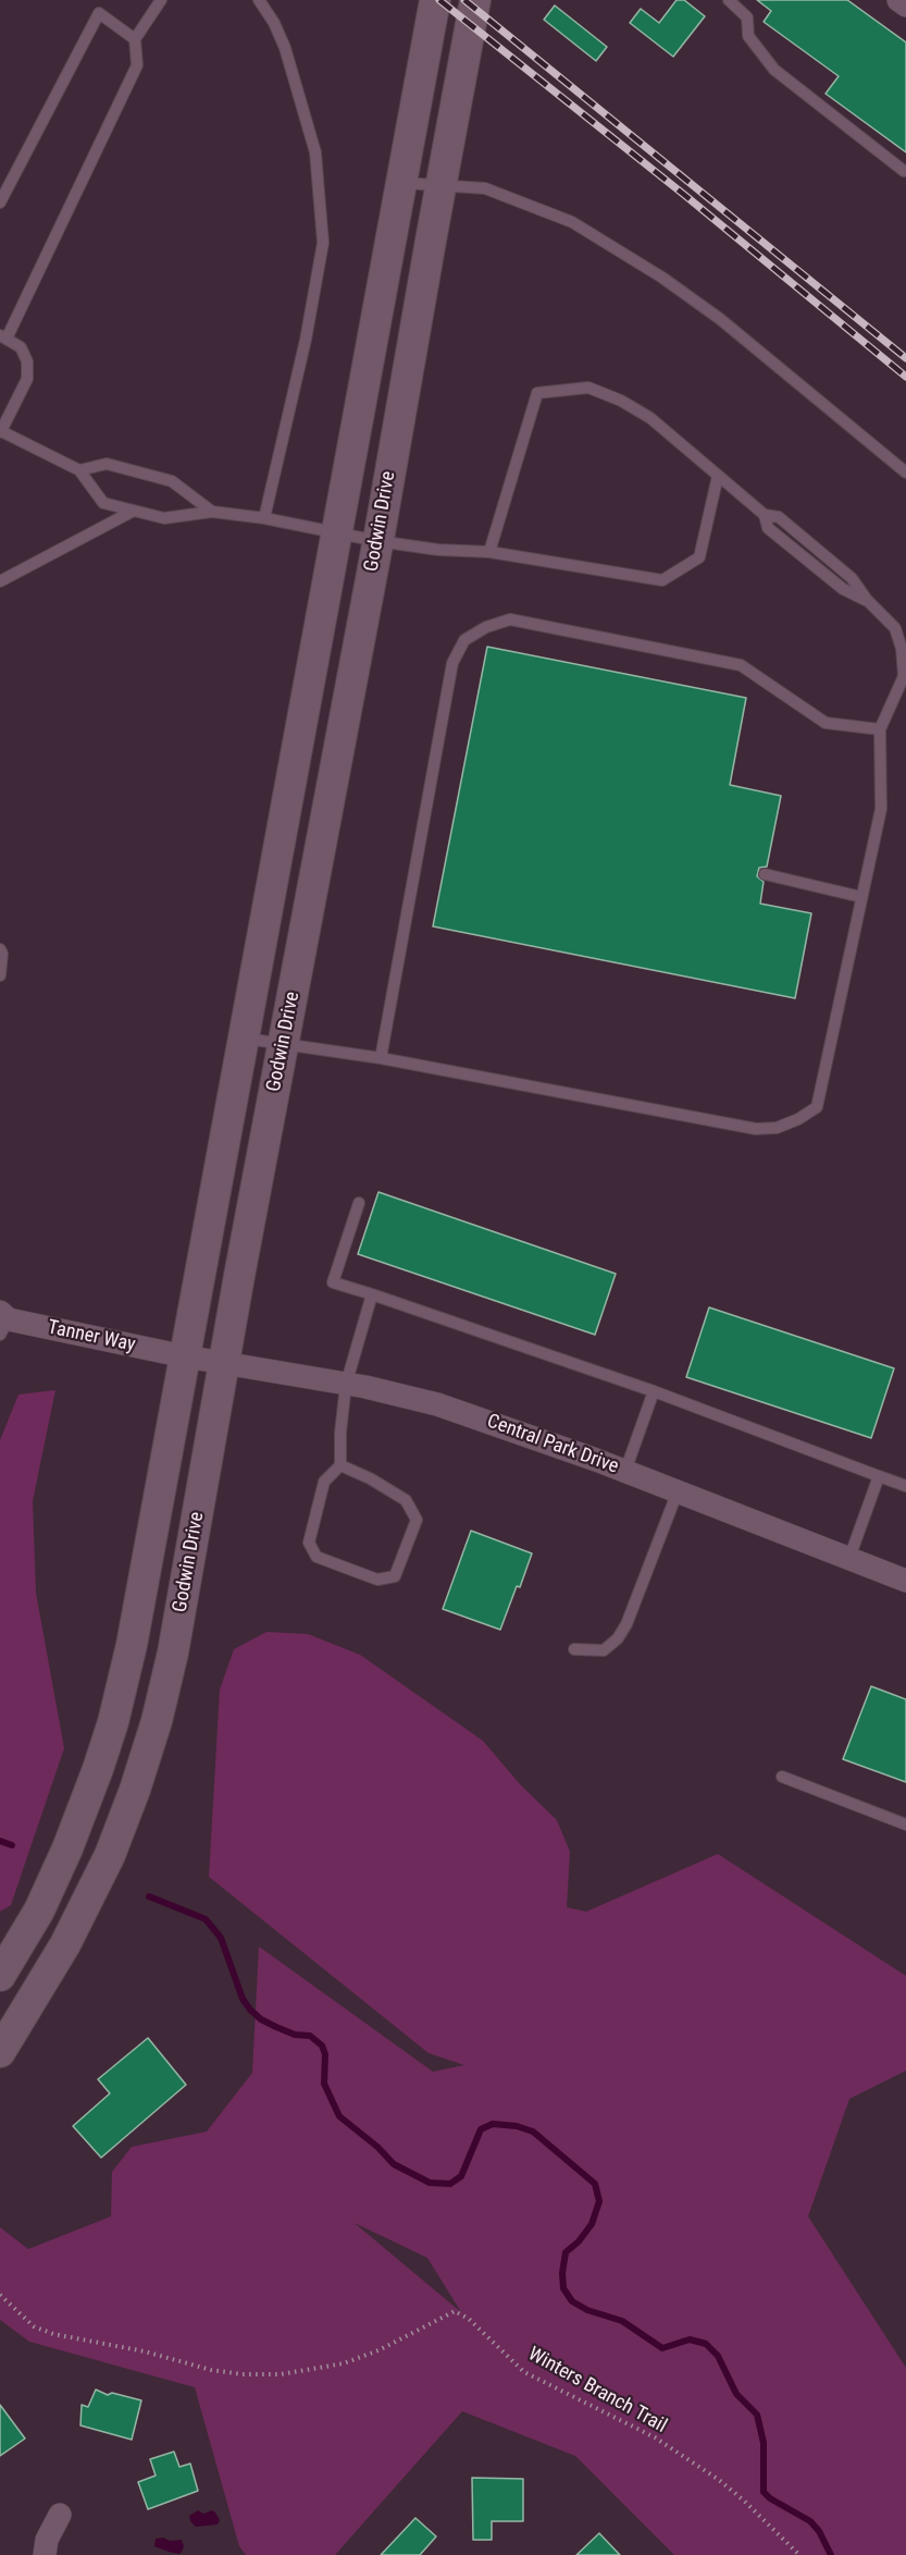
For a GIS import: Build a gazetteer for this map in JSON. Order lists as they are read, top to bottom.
{
  "streets": {
    "street": ["Godwin Drive", "Tanner Way", "Central Park Drive"],
    "path": ["Winters Branch Trail"]
  },
  "crossings": [
    ["Godwin Drive", "Tanner Way"],
    ["Godwin Drive", "Central Park Drive"],
    ["Tanner Way", "Central Park Drive"]
  ]
}
